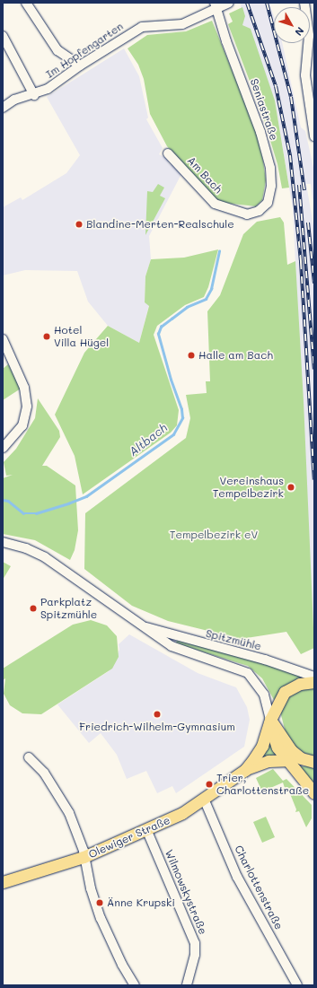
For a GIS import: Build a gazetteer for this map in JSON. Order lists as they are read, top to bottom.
{
  "streets": {
    "main road": ["Olewiger Straße"],
    "street": [
      "Im Hopfengarten",
      "Seniastraße",
      "Am Bach",
      "Spitzmühle",
      "Charlottenstraße",
      "Wilmowskystraße"
    ]
  },
  "crossings": [
    ["Im Hopfengarten", "Seniastraße"],
    ["Seniastraße", "Am Bach"],
    ["Olewiger Straße", "Charlottenstraße"],
    ["Olewiger Straße", "Wilmowskystraße"]
  ],
  "water": ["Altbach"],
  "parks": ["Tempelbezirk eV"],
  "places": [
    "Blandine-Merten-Realschule",
    "Hotel Villa Hügel",
    "Halle am Bach",
    "Vereinshaus Tempelbezirk",
    "Parkplatz Spitzmühle",
    "Friedrich-Wilhelm-Gymnasium",
    "Trier, Charlottenstraße",
    "Änne Krupski"
  ],
  "north": "bottom right"
}
